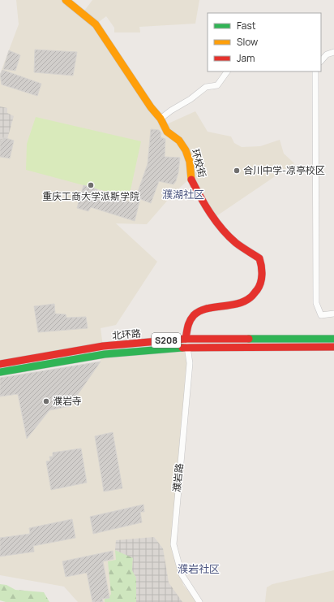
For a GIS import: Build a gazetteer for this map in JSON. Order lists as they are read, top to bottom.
{
  "streets": {
    "main road": ["环校街", "北环路", "S208"],
    "street": ["濮岩路"]
  },
  "crossings": [
    ["环校街", "北环路"],
    ["北环路", "濮岩路"]
  ],
  "districts": ["濮湖社区", "濮岩社区"],
  "places": ["合川中学-凉亭校区", "重庆工商大学派斯学院", "濮岩寺"],
  "legend": ["Fast", "Slow", "Jam"]
}
